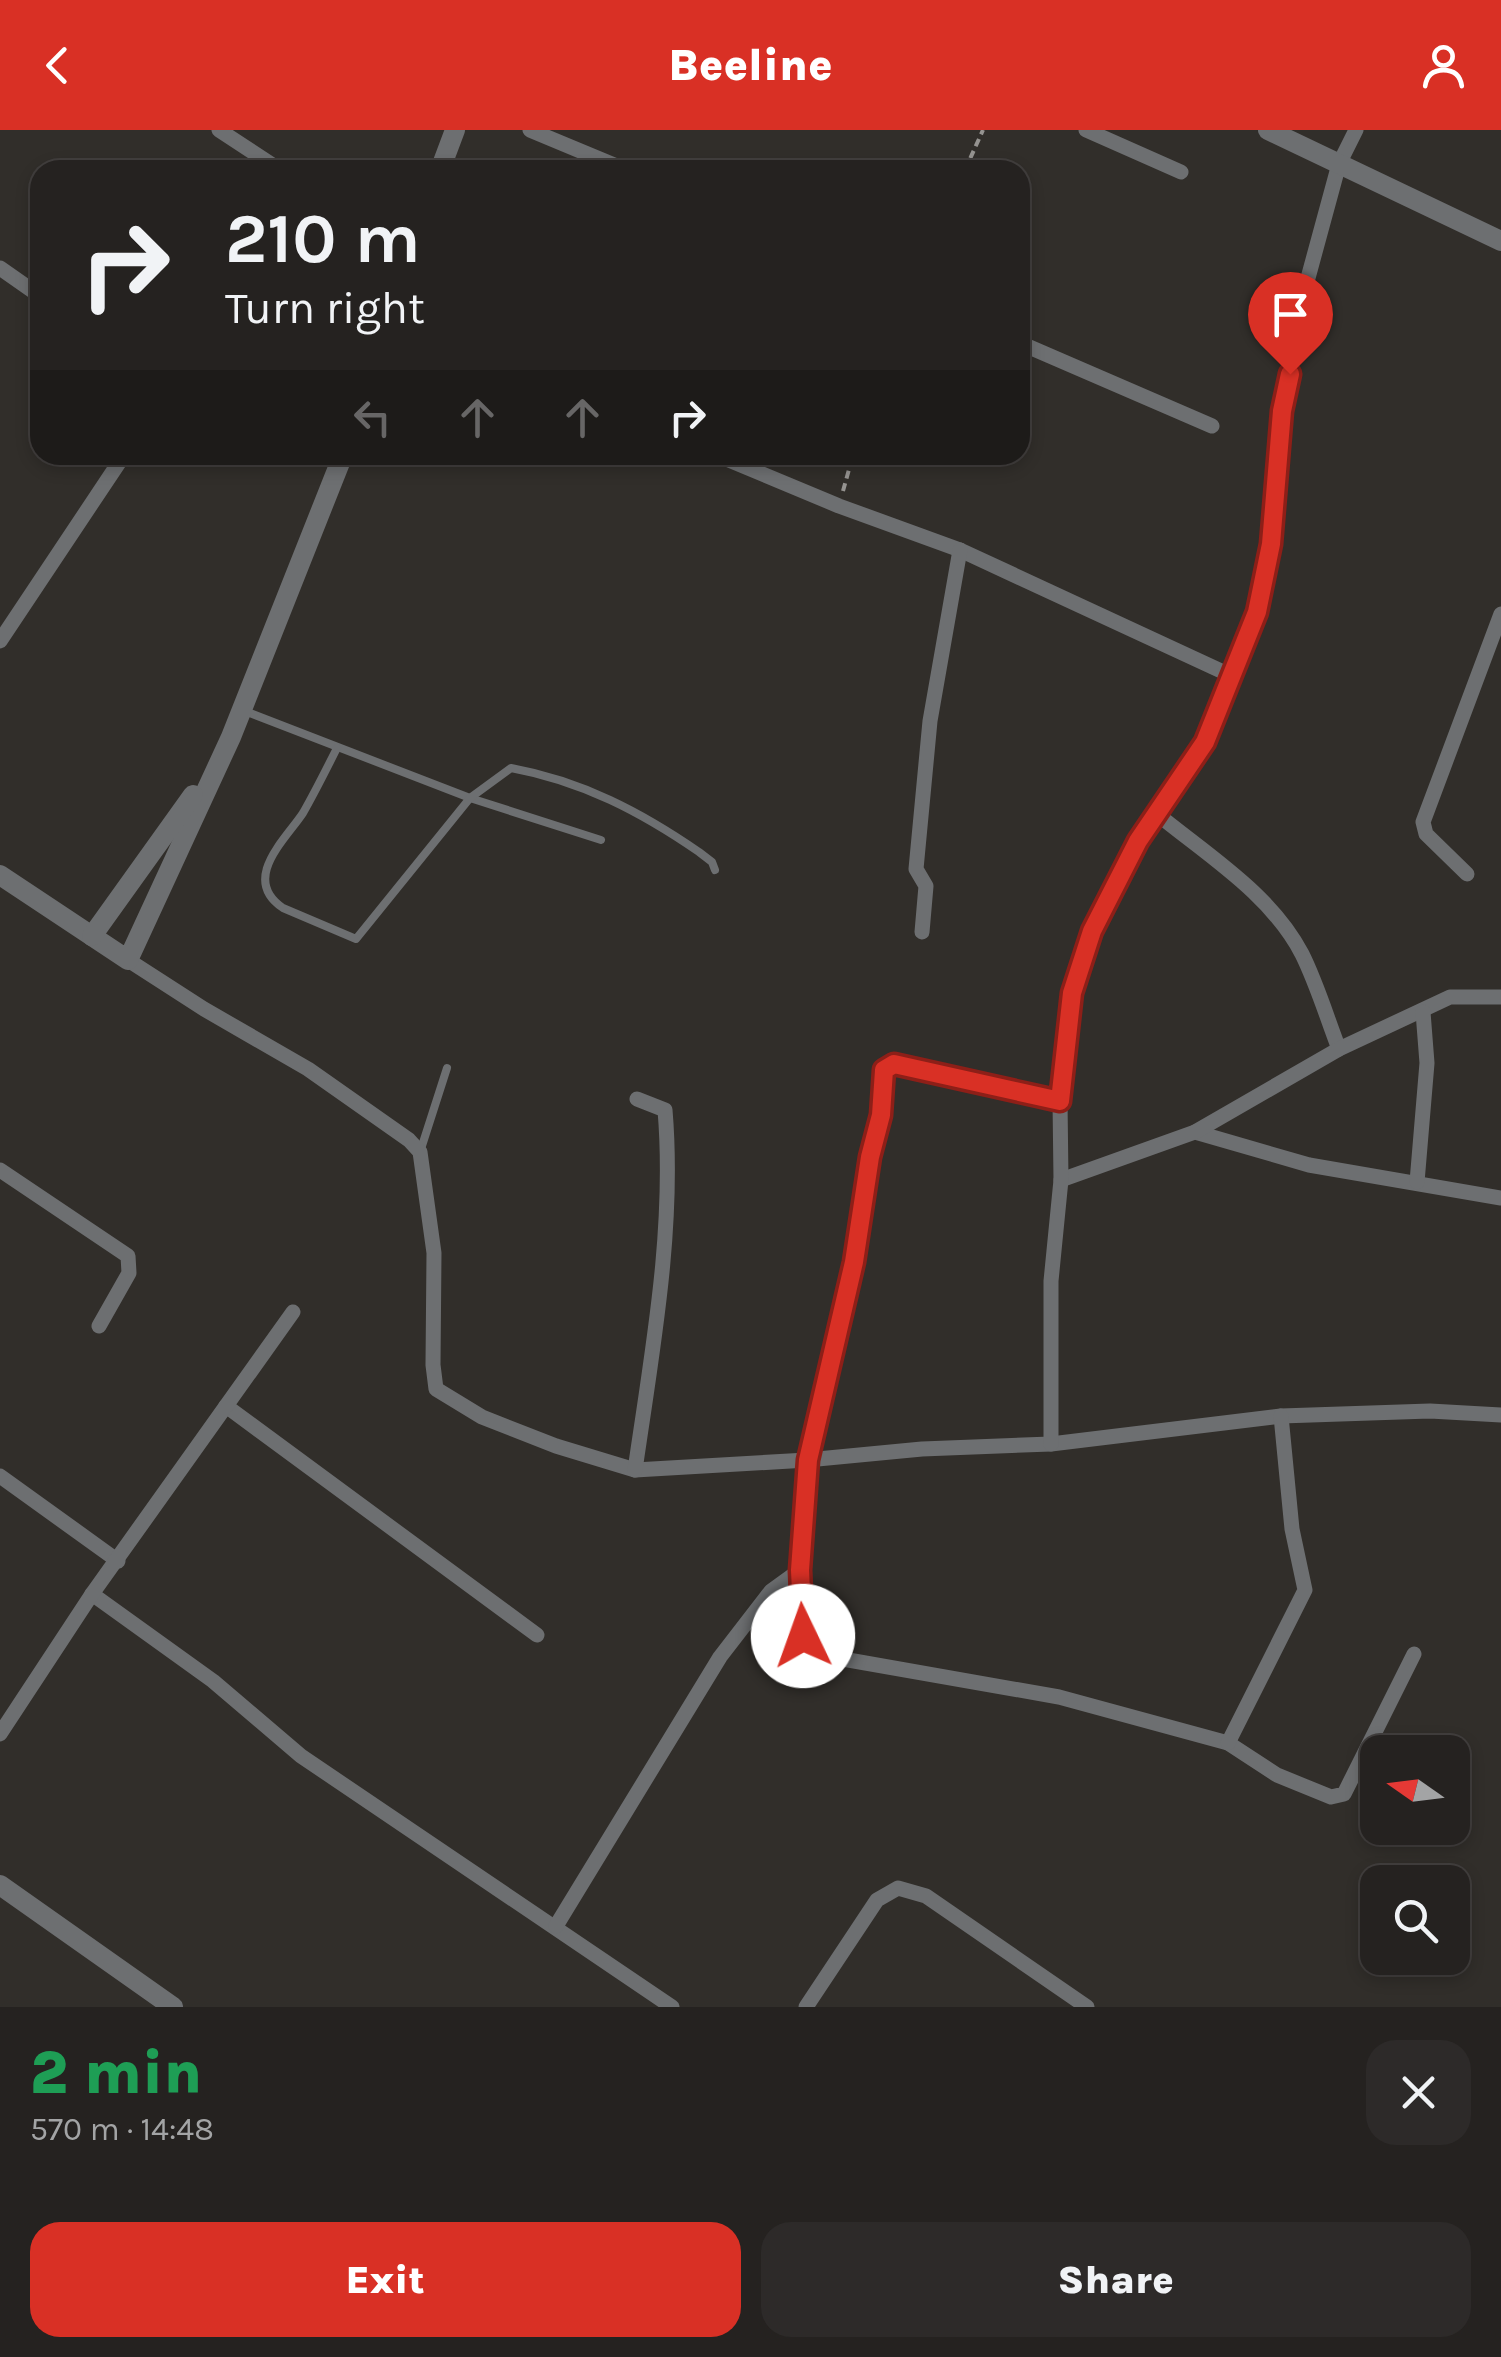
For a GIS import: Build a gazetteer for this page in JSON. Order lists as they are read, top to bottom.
{
  "north": "left",
  "page": {
    "header": "Beeline",
    "turn": ["210 m", "Turn right"],
    "heading": ["2 min", "570 m · 14:48"],
    "buttons": ["Exit", "Share"]
  }
}
